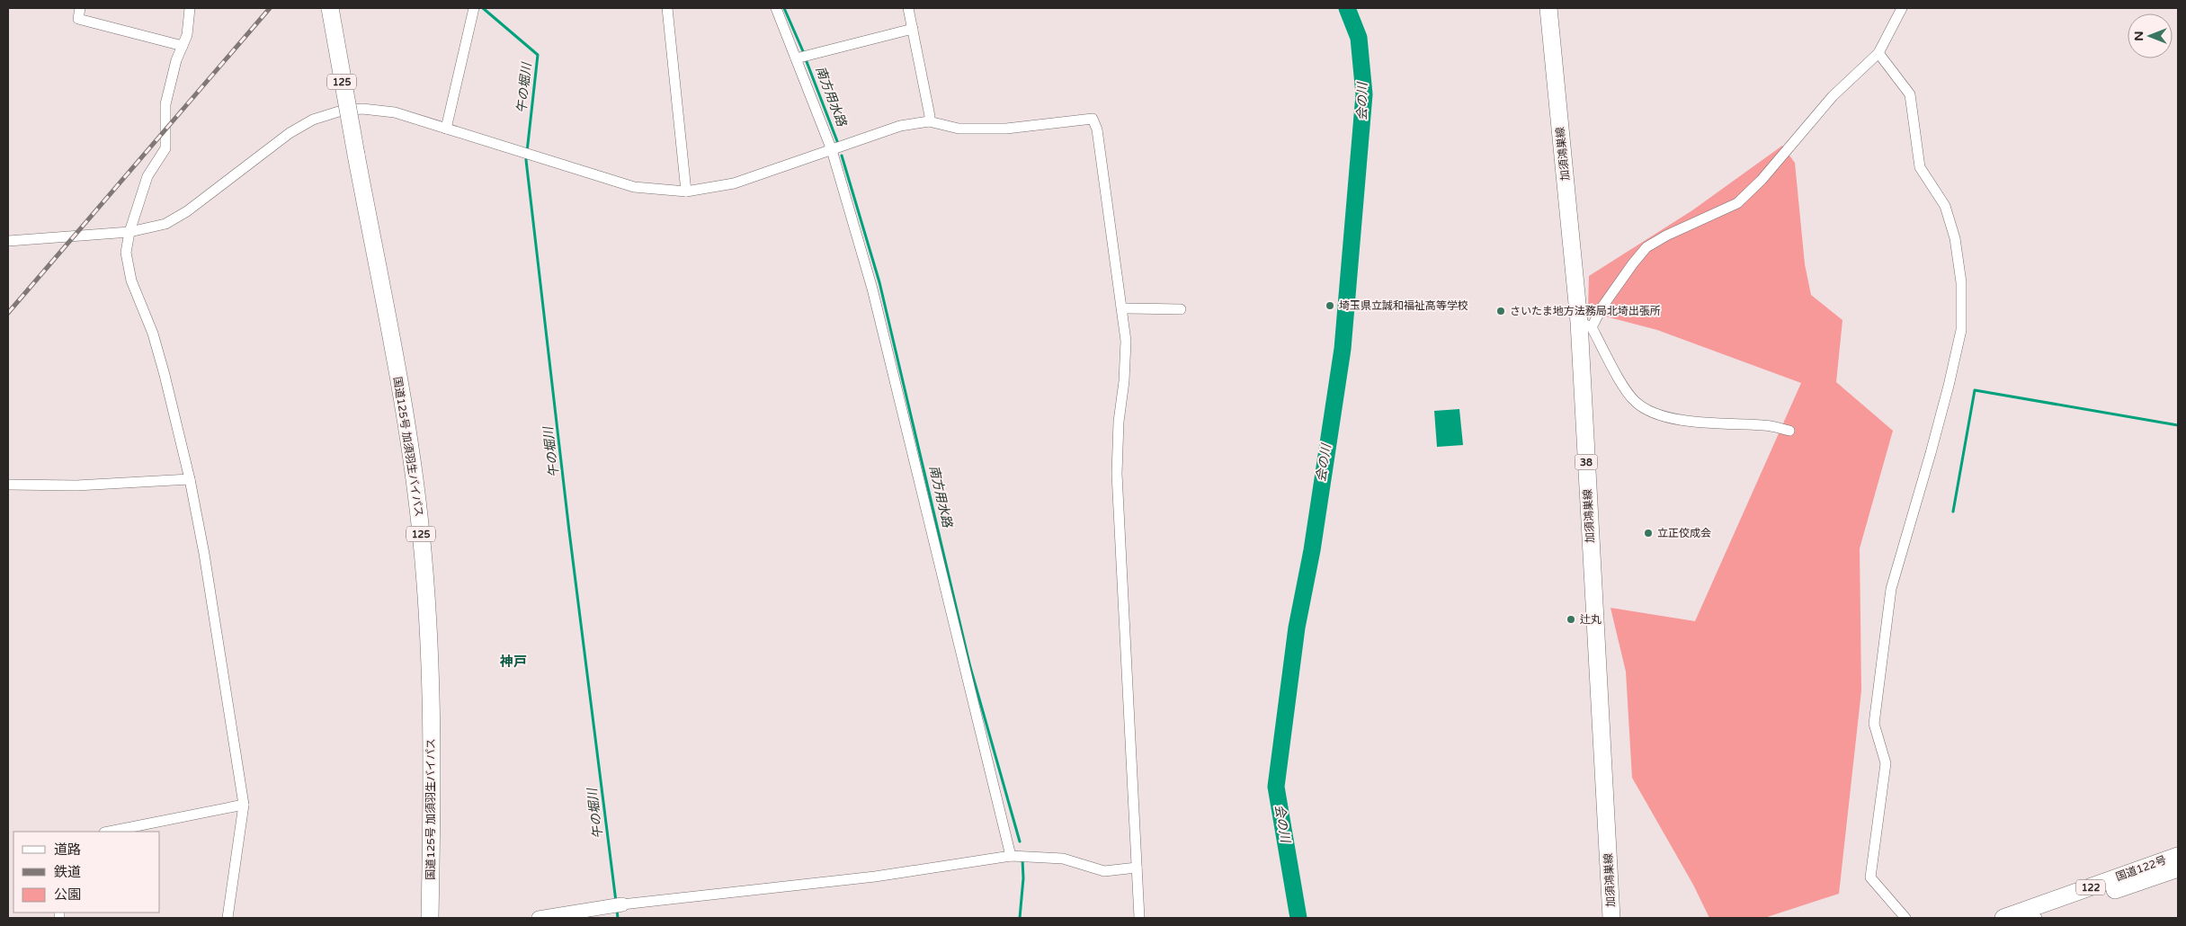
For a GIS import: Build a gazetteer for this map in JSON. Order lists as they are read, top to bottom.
{
  "streets": {
    "main road": [
      "125",
      "加須鴻巣線",
      "国道125号 加須羽生バイパス",
      "38",
      "国道122号",
      "122"
    ]
  },
  "districts": ["神戸"],
  "water": ["午の堀川", "南方用水路", "会の川"],
  "places": [
    "埼玉県立誠和福祉高等学校",
    "さいたま地方法務局北埼出張所",
    "立正佼成会",
    "辻丸"
  ],
  "legend": ["道路", "鉄道", "公園"],
  "north": "left"
}
